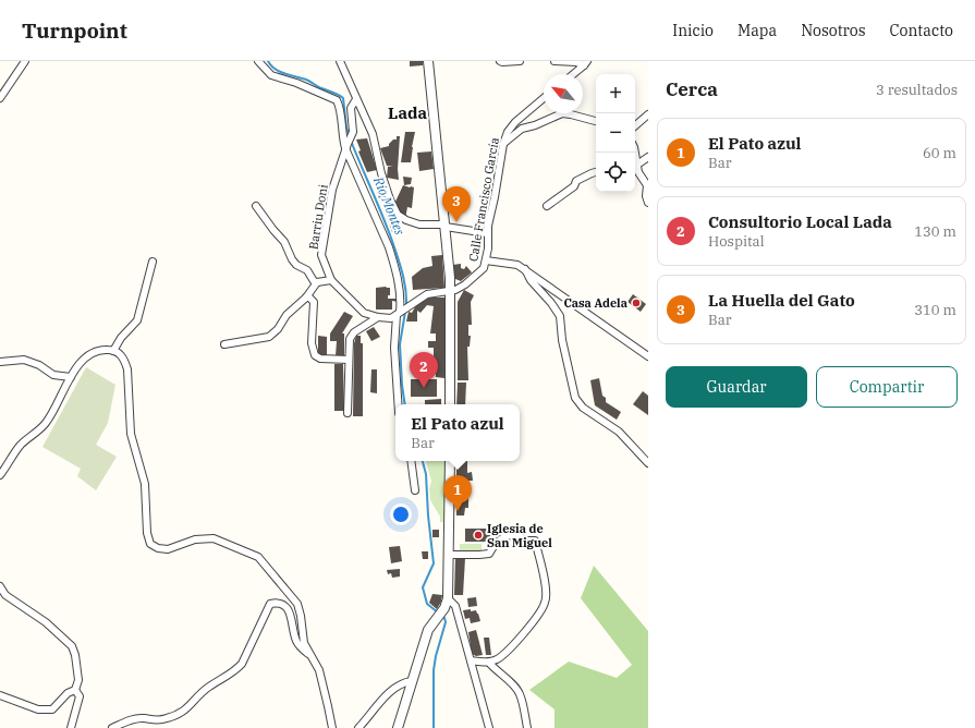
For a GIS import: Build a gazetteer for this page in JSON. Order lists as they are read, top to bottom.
{
  "streets": {
    "street": ["Calle Francisco García", "Barriu Doni"]
  },
  "districts": ["Lada"],
  "water": ["Río Montes"],
  "places": ["Casa Adela", "Iglesia de San Miguel"],
  "north": "top left",
  "page": {
    "header": "Turnpoint",
    "nav": [
      "Inicio",
      "Mapa",
      "Nosotros",
      "Contacto"
    ],
    "heading": ["Cerca", "3 resultados"],
    "map_buttons": ["+", "−"],
    "list": [
      {
        "mark": "1",
        "name": "El Pato azul",
        "note": "Bar",
        "value": "60 m"
      },
      {
        "mark": "2",
        "name": "Consultorio Local Lada",
        "note": "Hospital",
        "value": "130 m"
      },
      {
        "mark": "3",
        "name": "La Huella del Gato",
        "note": "Bar",
        "value": "310 m"
      }
    ],
    "pins": ["3", "2", "1"],
    "buttons": ["Guardar", "Compartir"],
    "popup": ["El Pato azul", "Bar"]
  }
}
